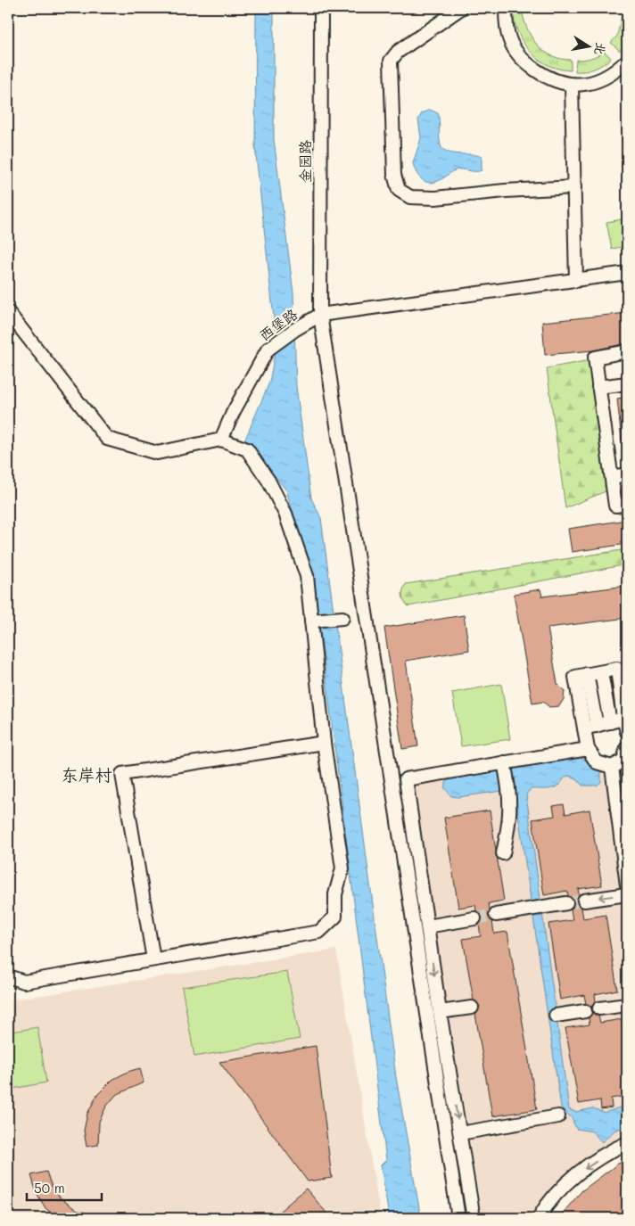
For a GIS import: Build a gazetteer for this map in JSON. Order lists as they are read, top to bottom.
{
  "streets": {
    "street": ["金园路", "西堡路"]
  },
  "crossings": [
    ["金园路", "西堡路"]
  ],
  "districts": ["东岸村"],
  "scale_bar": "50 m",
  "north": "right"
}
